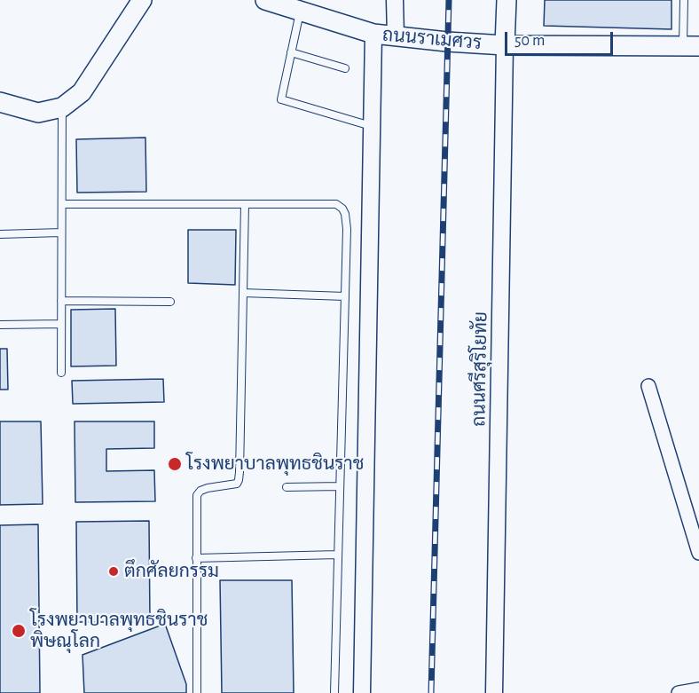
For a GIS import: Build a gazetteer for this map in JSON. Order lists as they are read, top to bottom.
{
  "streets": {
    "main road": ["ถนนราเมศวร"],
    "street": ["ถนนศรีสุริโยทัย"]
  },
  "crossings": [
    ["ถนนราเมศวร", "ถนนศรีสุริโยทัย"]
  ],
  "places": ["โรงพยาบาลพุทธชินราช", "ตึกศัลยกรรม", "โรงพยาบาลพุทธชินราช พิษณุโลก"],
  "scale_bar": "50 m"
}
